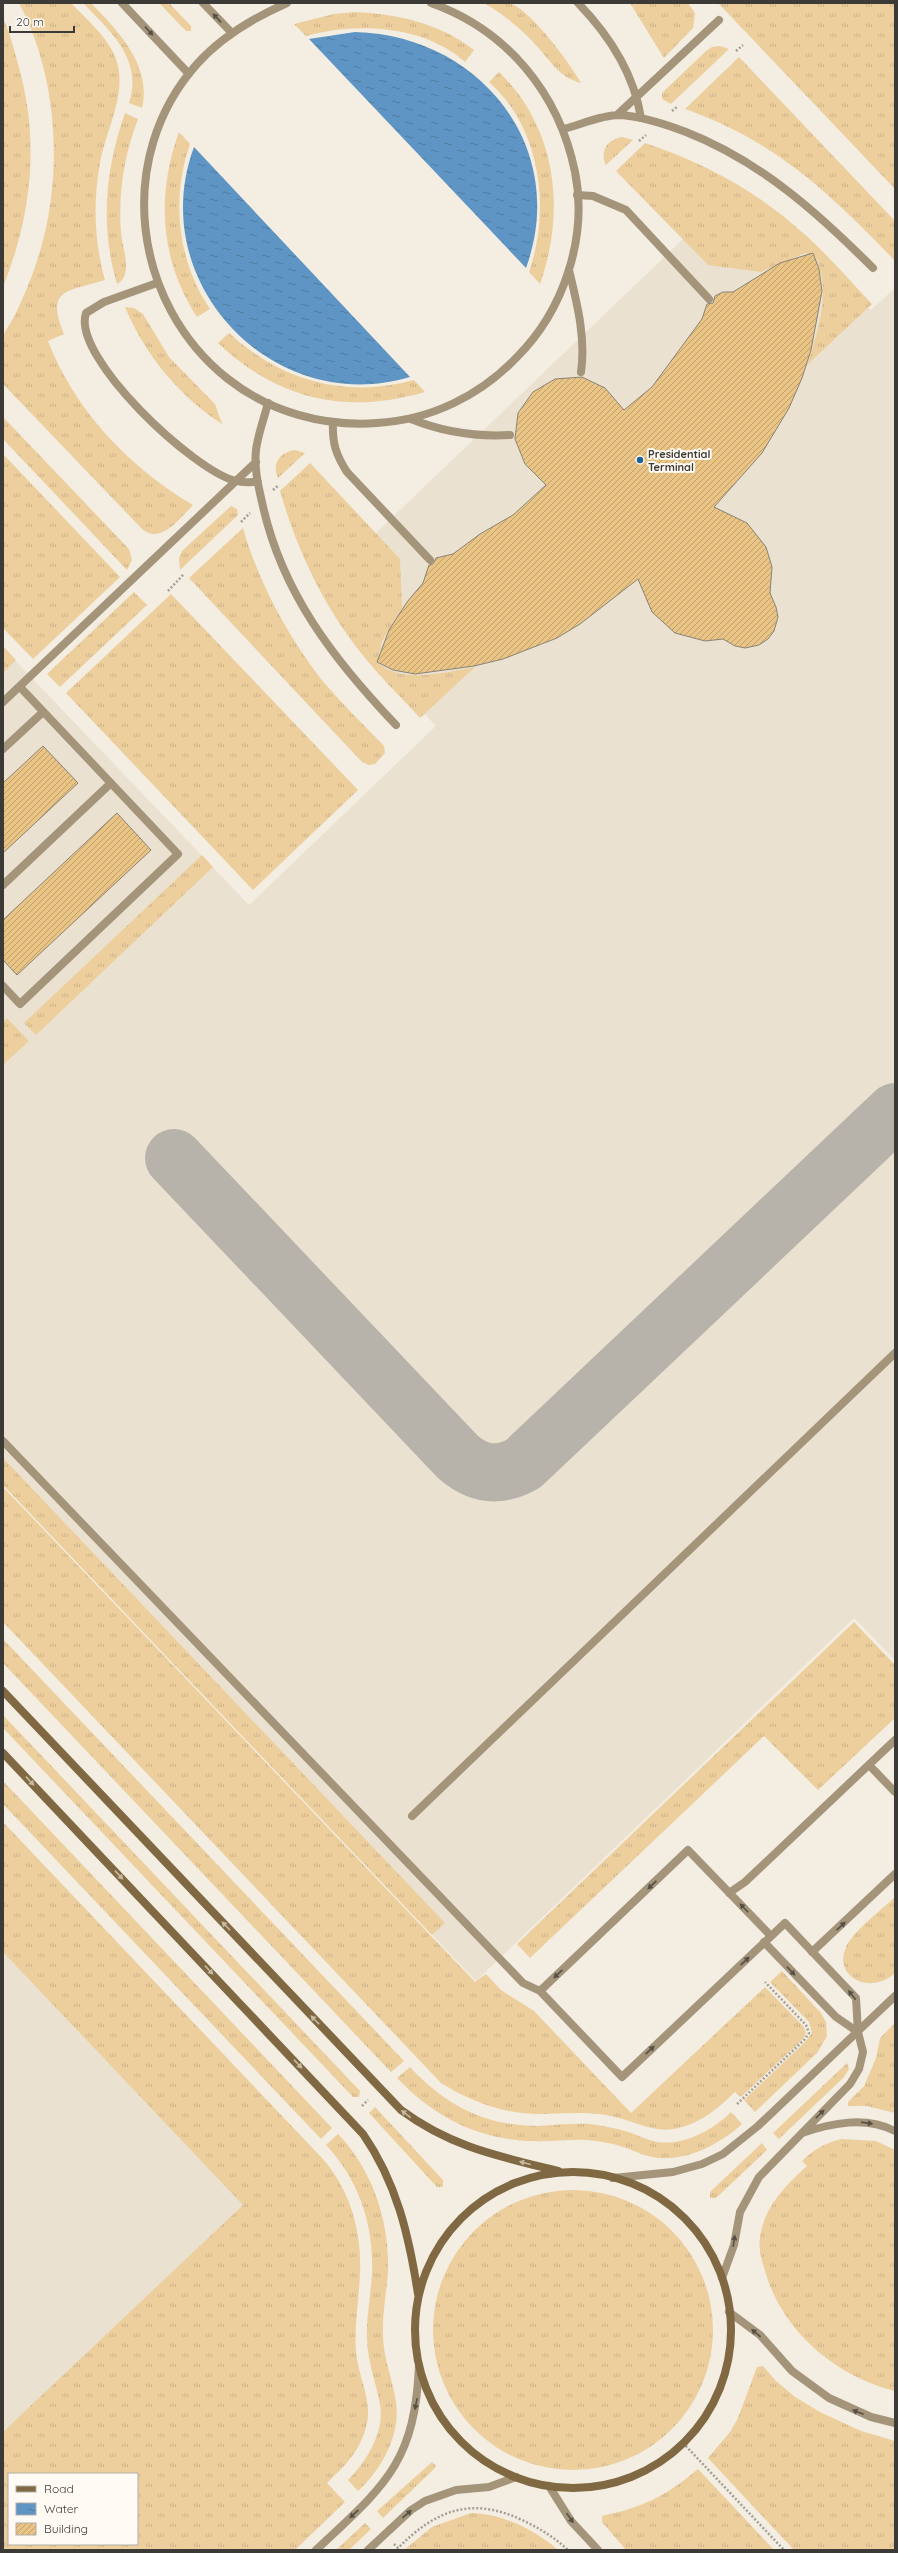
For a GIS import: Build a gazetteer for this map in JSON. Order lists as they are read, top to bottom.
{
  "places": ["Presidential Terminal"],
  "legend": ["Road", "Water", "Building"],
  "scale_bar": "20 m"
}
